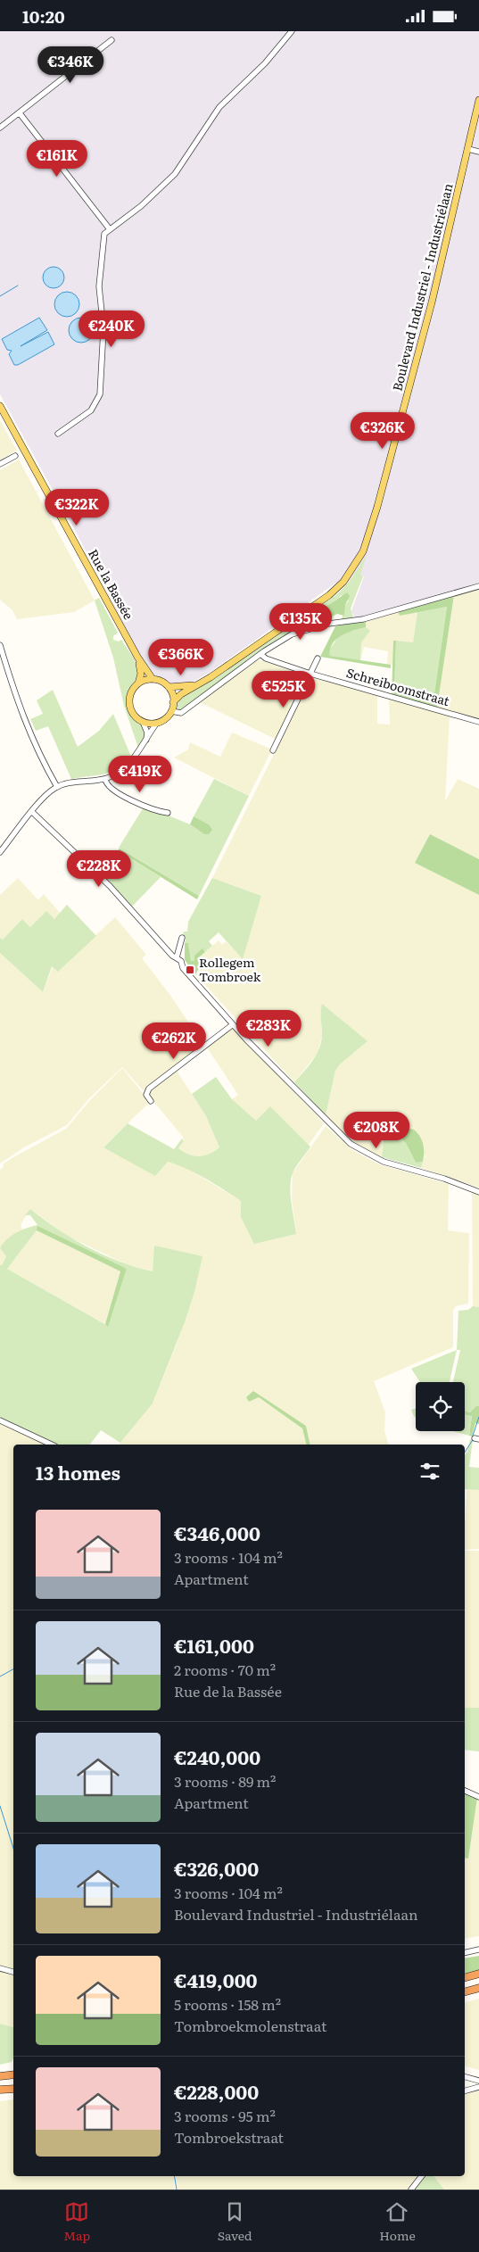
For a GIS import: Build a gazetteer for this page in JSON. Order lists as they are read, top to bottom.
{
  "streets": {
    "main road": ["Boulevard Industriel - Industriélaan", "Rue la Bassée"],
    "street": ["Schreiboomstraat"]
  },
  "crossings": [
    ["Boulevard Industriel - Industriélaan", "Rue la Bassée"]
  ],
  "places": {
    "transit": ["Rollegem Tombroek"]
  },
  "page": {
    "status": "10:20",
    "price": [
      "€346K",
      "€161K",
      "€240K",
      "€326K",
      "€322K",
      "€135K",
      "€366K",
      "€525K",
      "€419K",
      "€228K",
      "€283K",
      "€262K",
      "€208K"
    ],
    "heading": "13 homes",
    "list": [
      {
        "name": "€346,000",
        "note": "3 rooms · 104 m² · Apartment"
      },
      {
        "name": "€161,000",
        "note": "2 rooms · 70 m² · Rue de la Bassée"
      },
      {
        "name": "€240,000",
        "note": "3 rooms · 89 m² · Apartment"
      },
      {
        "name": "€326,000",
        "note": "3 rooms · 104 m² · Boulevard Industriel - Industriélaan"
      },
      {
        "name": "€419,000",
        "note": "5 rooms · 158 m² · Tombroekmolenstraat"
      },
      {
        "name": "€228,000",
        "note": "3 rooms · 95 m² · Tombroekstraat"
      }
    ],
    "tabs": ["Map", "Saved", "Home"]
  }
}
